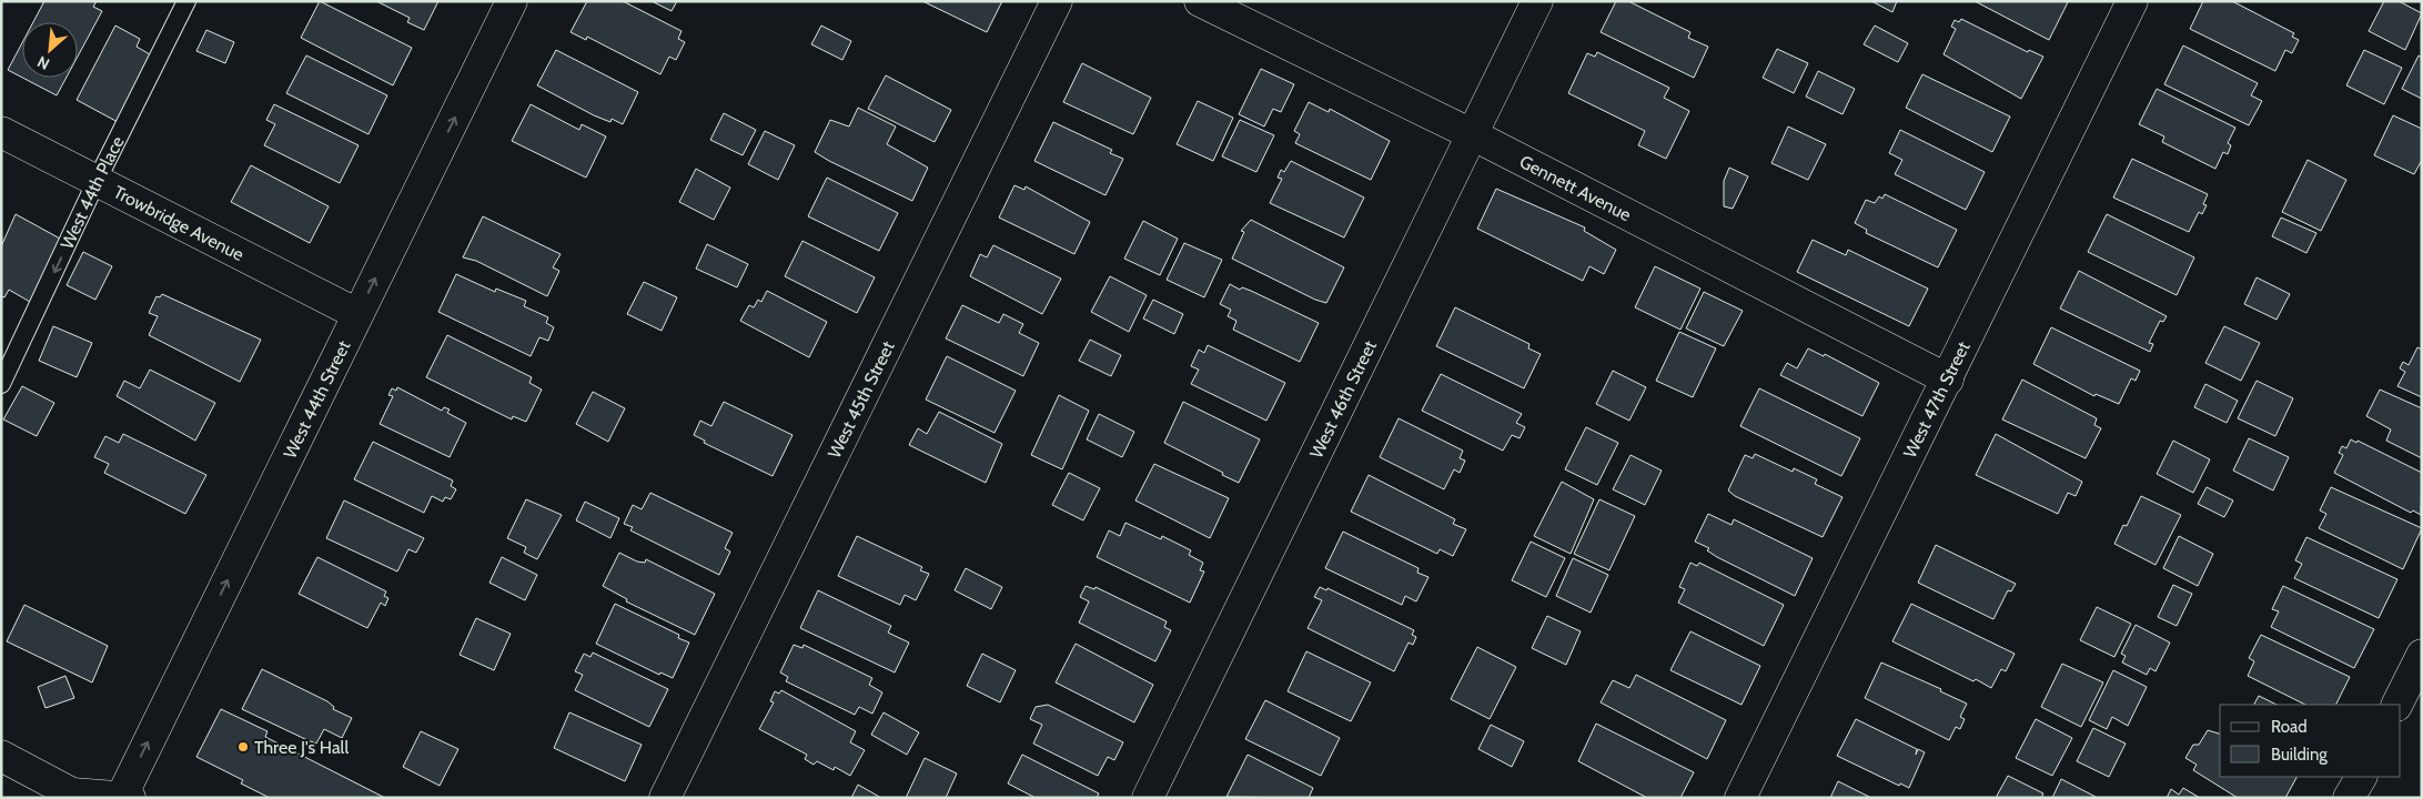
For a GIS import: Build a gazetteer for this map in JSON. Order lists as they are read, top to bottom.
{
  "streets": {
    "street": [
      "Gennett Avenue",
      "Trowbridge Avenue",
      "West 44th Street",
      "West 45th Street",
      "West 46th Street",
      "West 47th Street"
    ],
    "lane": ["West 44th Place"]
  },
  "crossings": [
    ["Gennett Avenue", "West 46th Street"],
    ["Gennett Avenue", "West 47th Street"],
    ["West 44th Place", "Trowbridge Avenue"],
    ["Trowbridge Avenue", "West 44th Street"]
  ],
  "one_way": ["West 44th Place", "West 44th Street"],
  "places": ["Three J's Hall"],
  "legend": ["Road", "Building"],
  "north": "bottom left"
}
